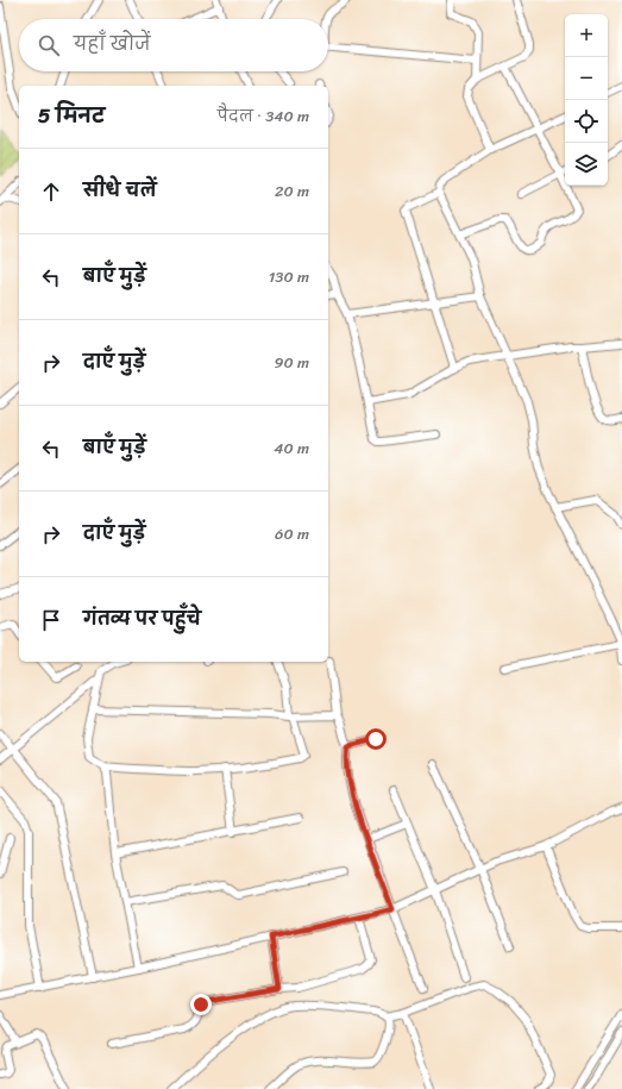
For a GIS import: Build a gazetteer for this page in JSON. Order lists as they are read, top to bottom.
{
  "page": {
    "map_buttons": ["+", "−"],
    "search": "यहाँ खोजें",
    "heading": ["5 मिनट", "पैदल · 340 m"],
    "list": [
      ["सीधे चलें", "20 m"],
      ["बाएँ मुड़ें", "130 m"],
      ["दाएँ मुड़ें", "90 m"],
      ["बाएँ मुड़ें", "40 m"],
      ["दाएँ मुड़ें", "60 m"],
      "गंतव्य पर पहुँचे"
    ]
  }
}
